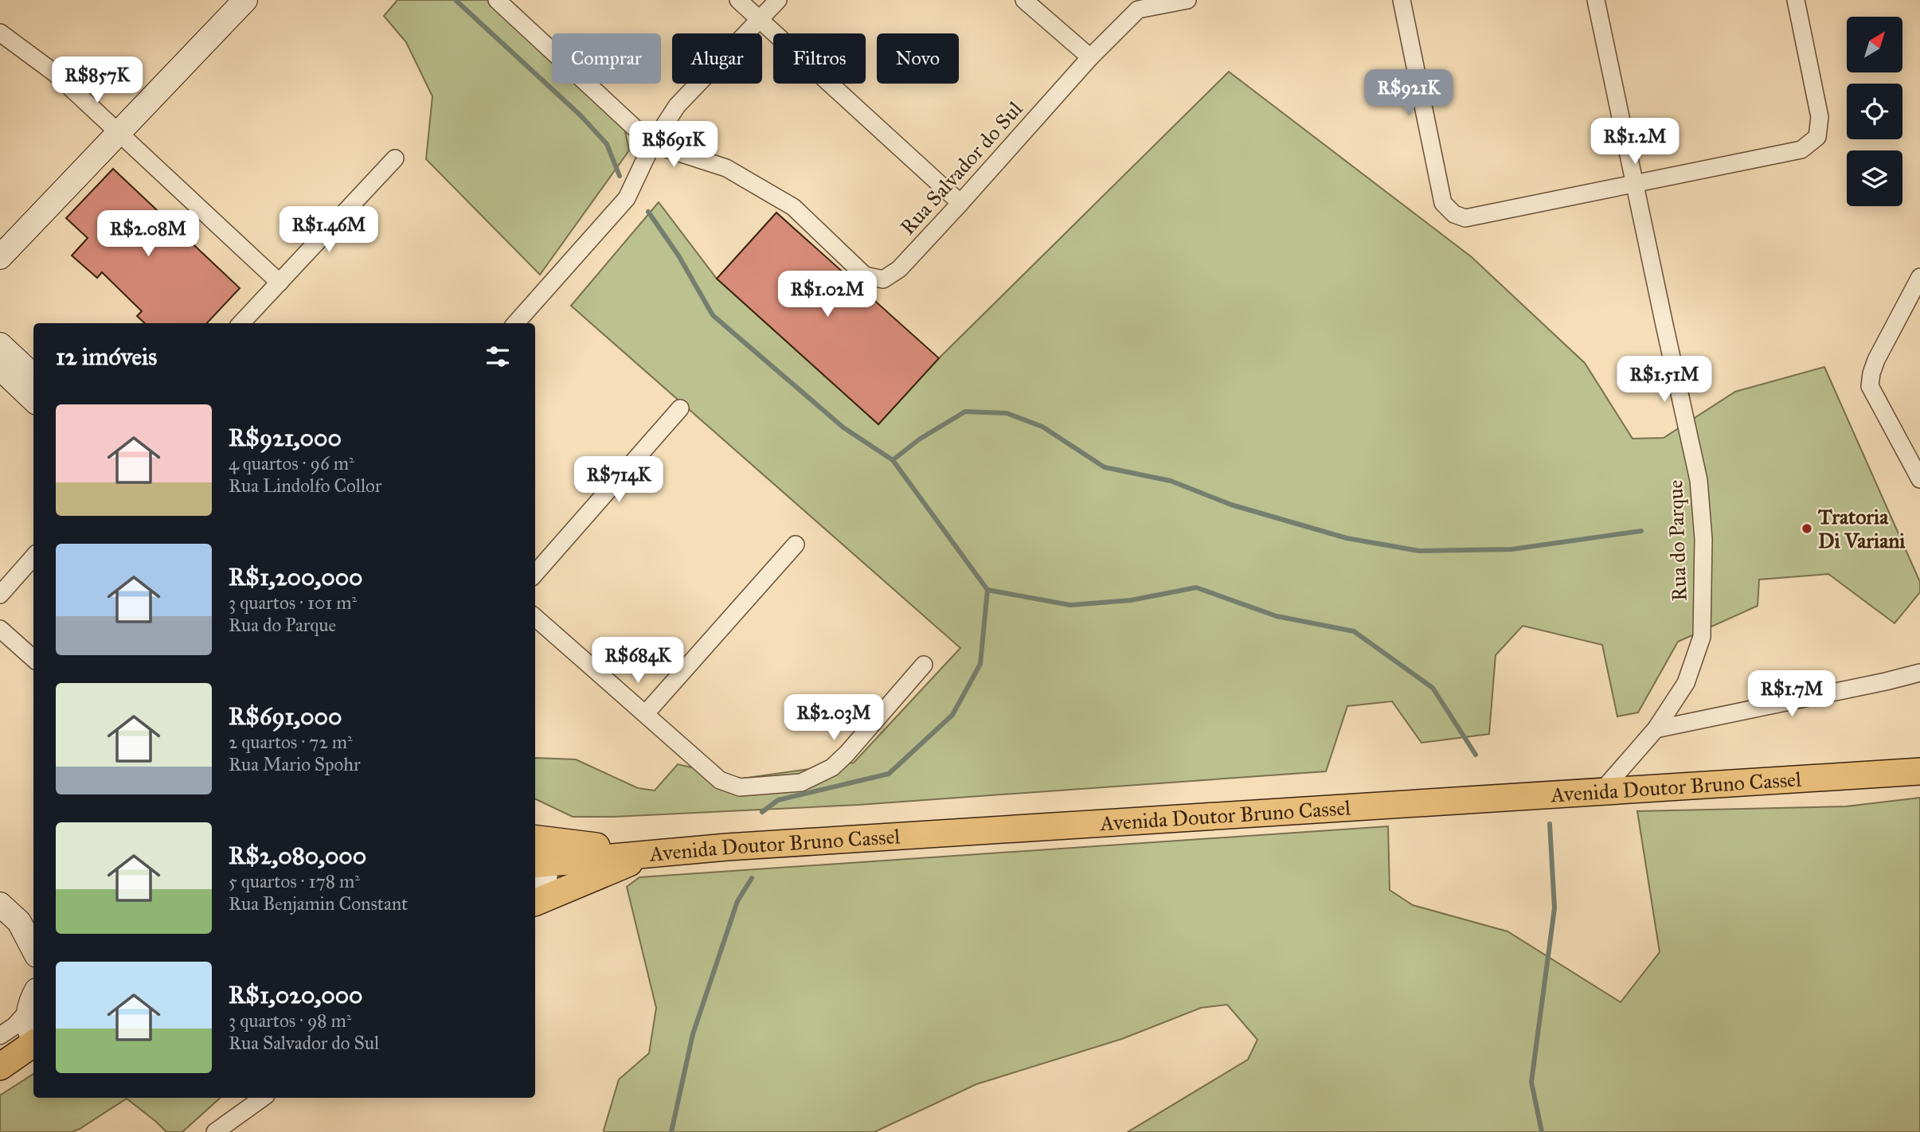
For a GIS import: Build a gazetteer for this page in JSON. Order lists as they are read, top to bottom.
{
  "streets": {
    "main road": ["Avenida Doutor Bruno Cassel"],
    "street": ["Rua Salvador do Sul", "Rua do Parque"]
  },
  "crossings": [
    ["Rua do Parque", "Avenida Doutor Bruno Cassel"]
  ],
  "places": ["Tratoria Di Variani"],
  "north": "top right",
  "page": {
    "chip": [
      "Comprar",
      "Alugar",
      "Filtros",
      "Novo"
    ],
    "price": [
      "R$857K",
      "R$921K",
      "R$1.2M",
      "R$691K",
      "R$1.46M",
      "R$2.08M",
      "R$1.02M",
      "R$1.51M",
      "R$714K",
      "R$684K",
      "R$1.7M",
      "R$2.03M"
    ],
    "heading": "12 imóveis",
    "list": [
      {
        "name": "R$921,000",
        "note": "4 quartos · 96 m² · Rua Lindolfo Collor"
      },
      {
        "name": "R$1,200,000",
        "note": "3 quartos · 101 m² · Rua do Parque"
      },
      {
        "name": "R$691,000",
        "note": "2 quartos · 72 m² · Rua Mario Spohr"
      },
      {
        "name": "R$2,080,000",
        "note": "5 quartos · 178 m² · Rua Benjamin Constant"
      },
      {
        "name": "R$1,020,000",
        "note": "3 quartos · 98 m² · Rua Salvador do Sul"
      }
    ]
  }
}
